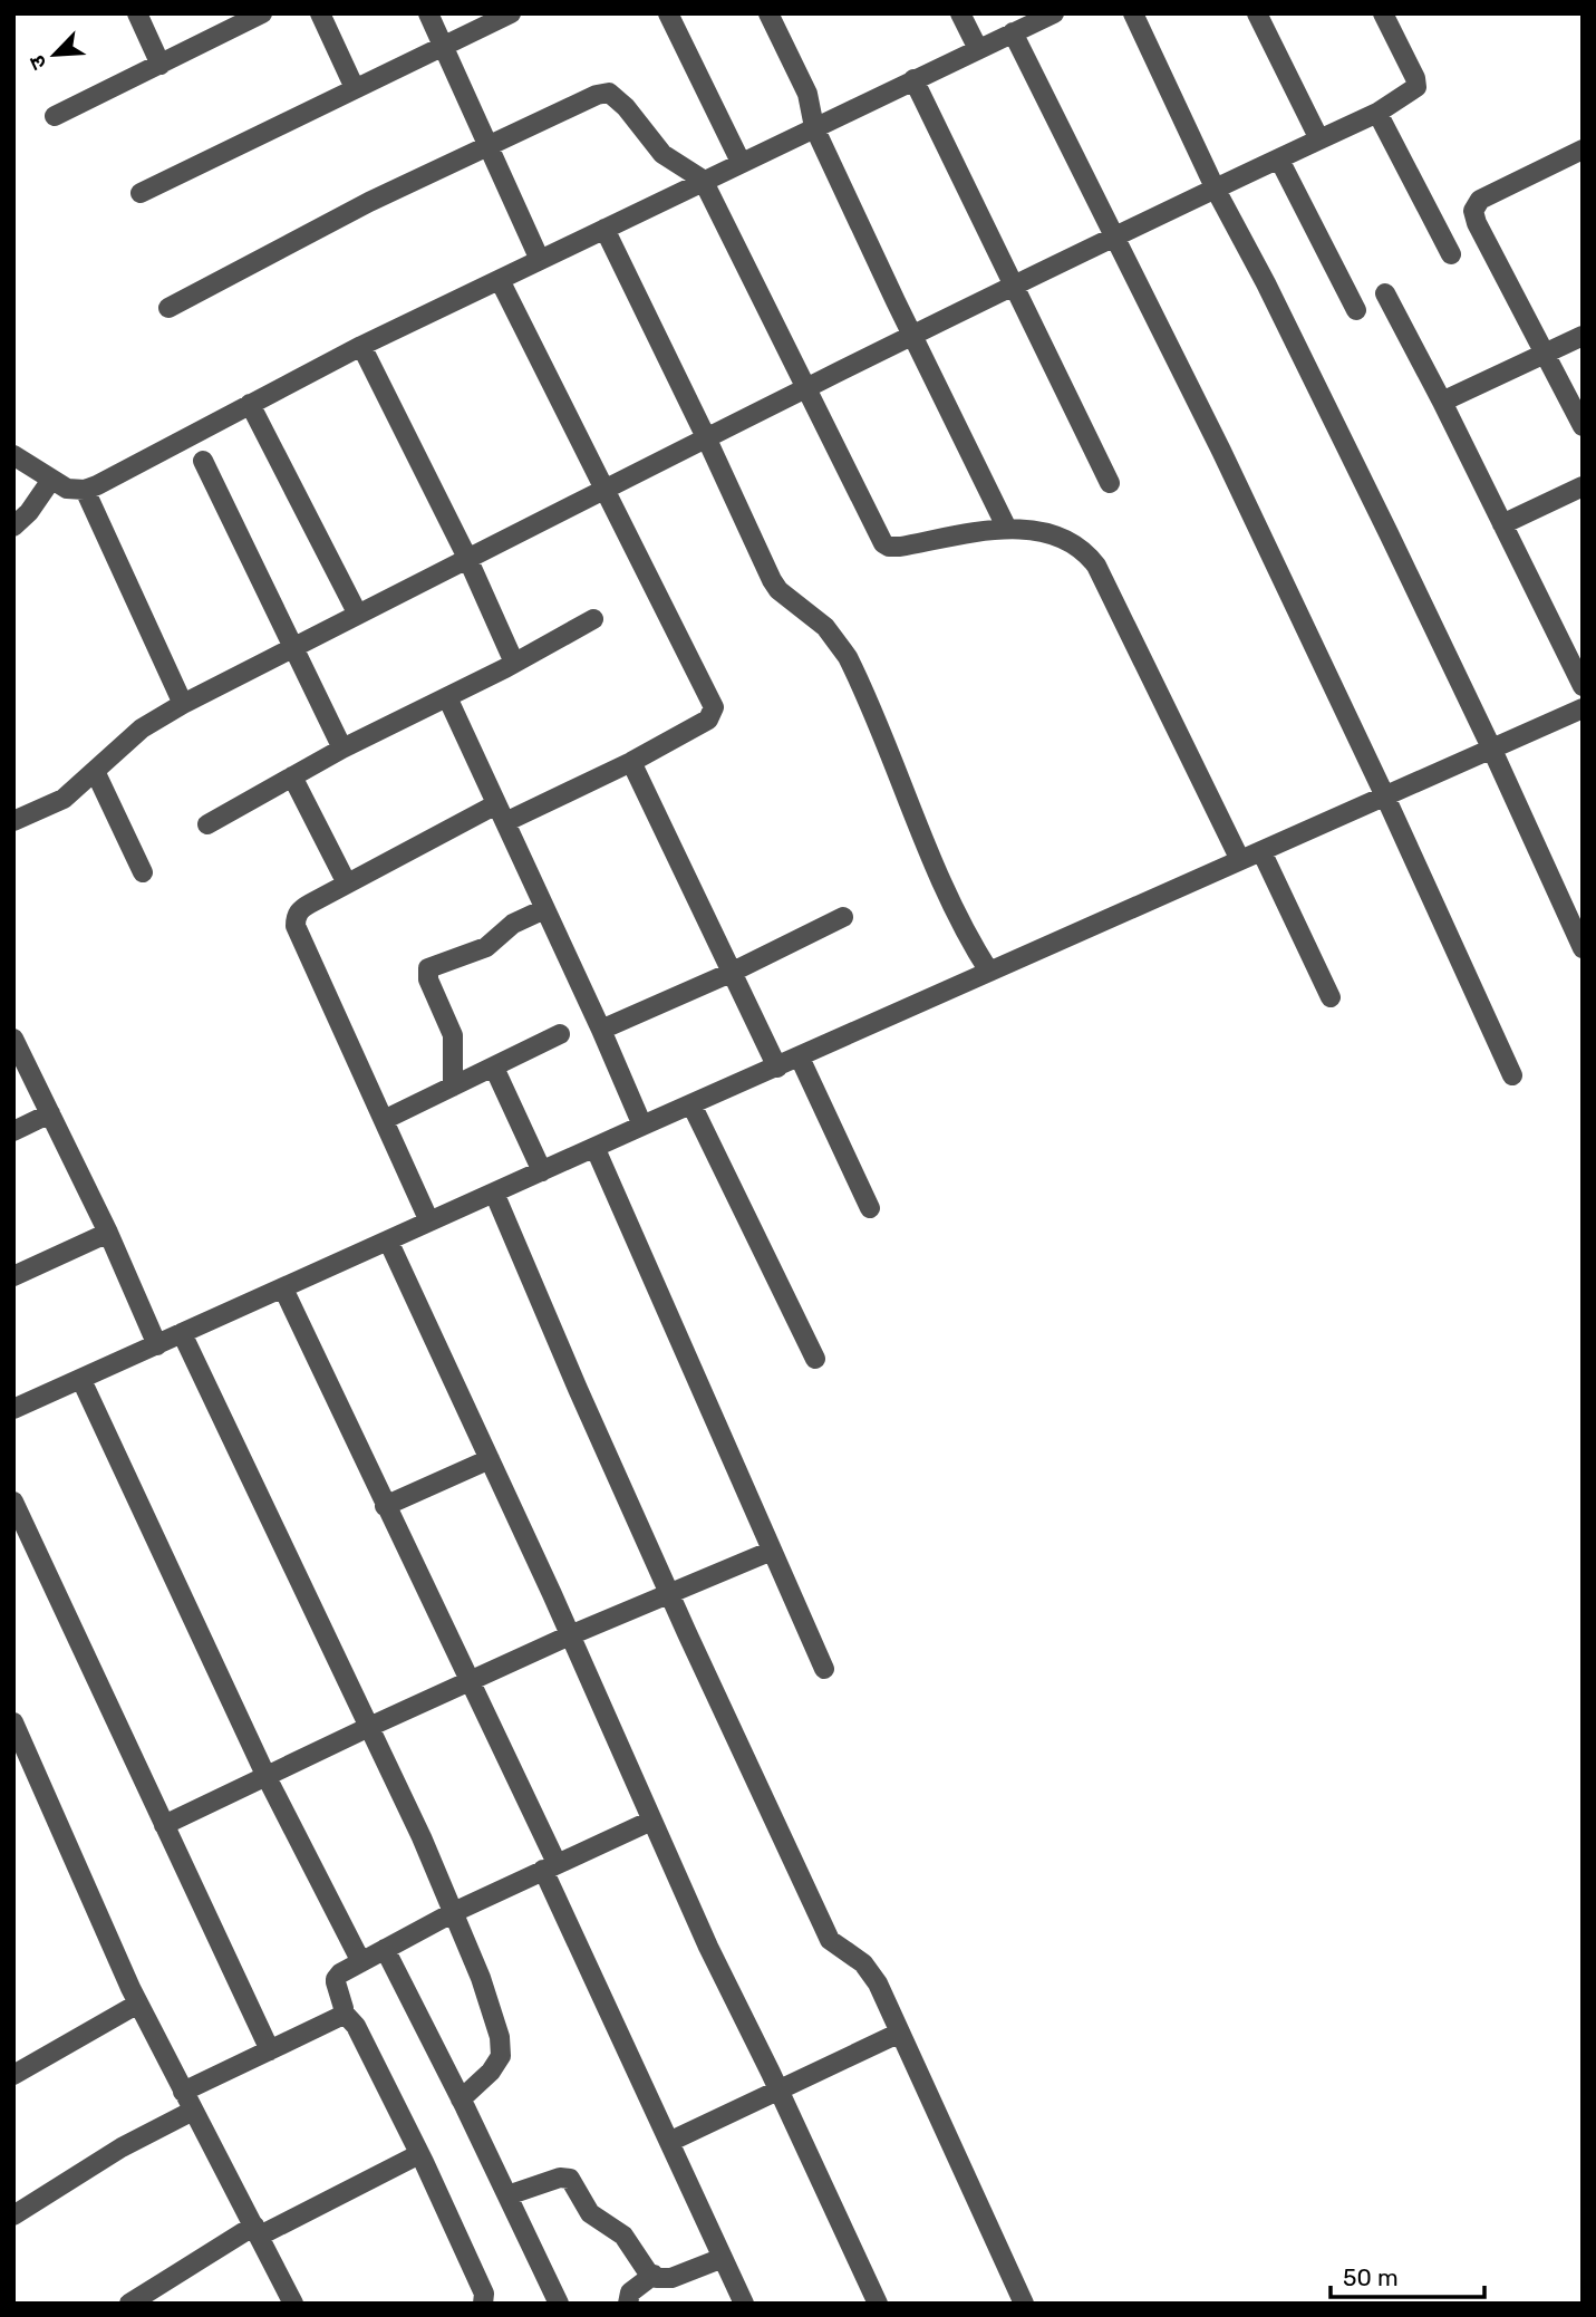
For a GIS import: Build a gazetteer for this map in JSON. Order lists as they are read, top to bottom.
{
  "scale_bar": "50 m",
  "north": "bottom left"
}
